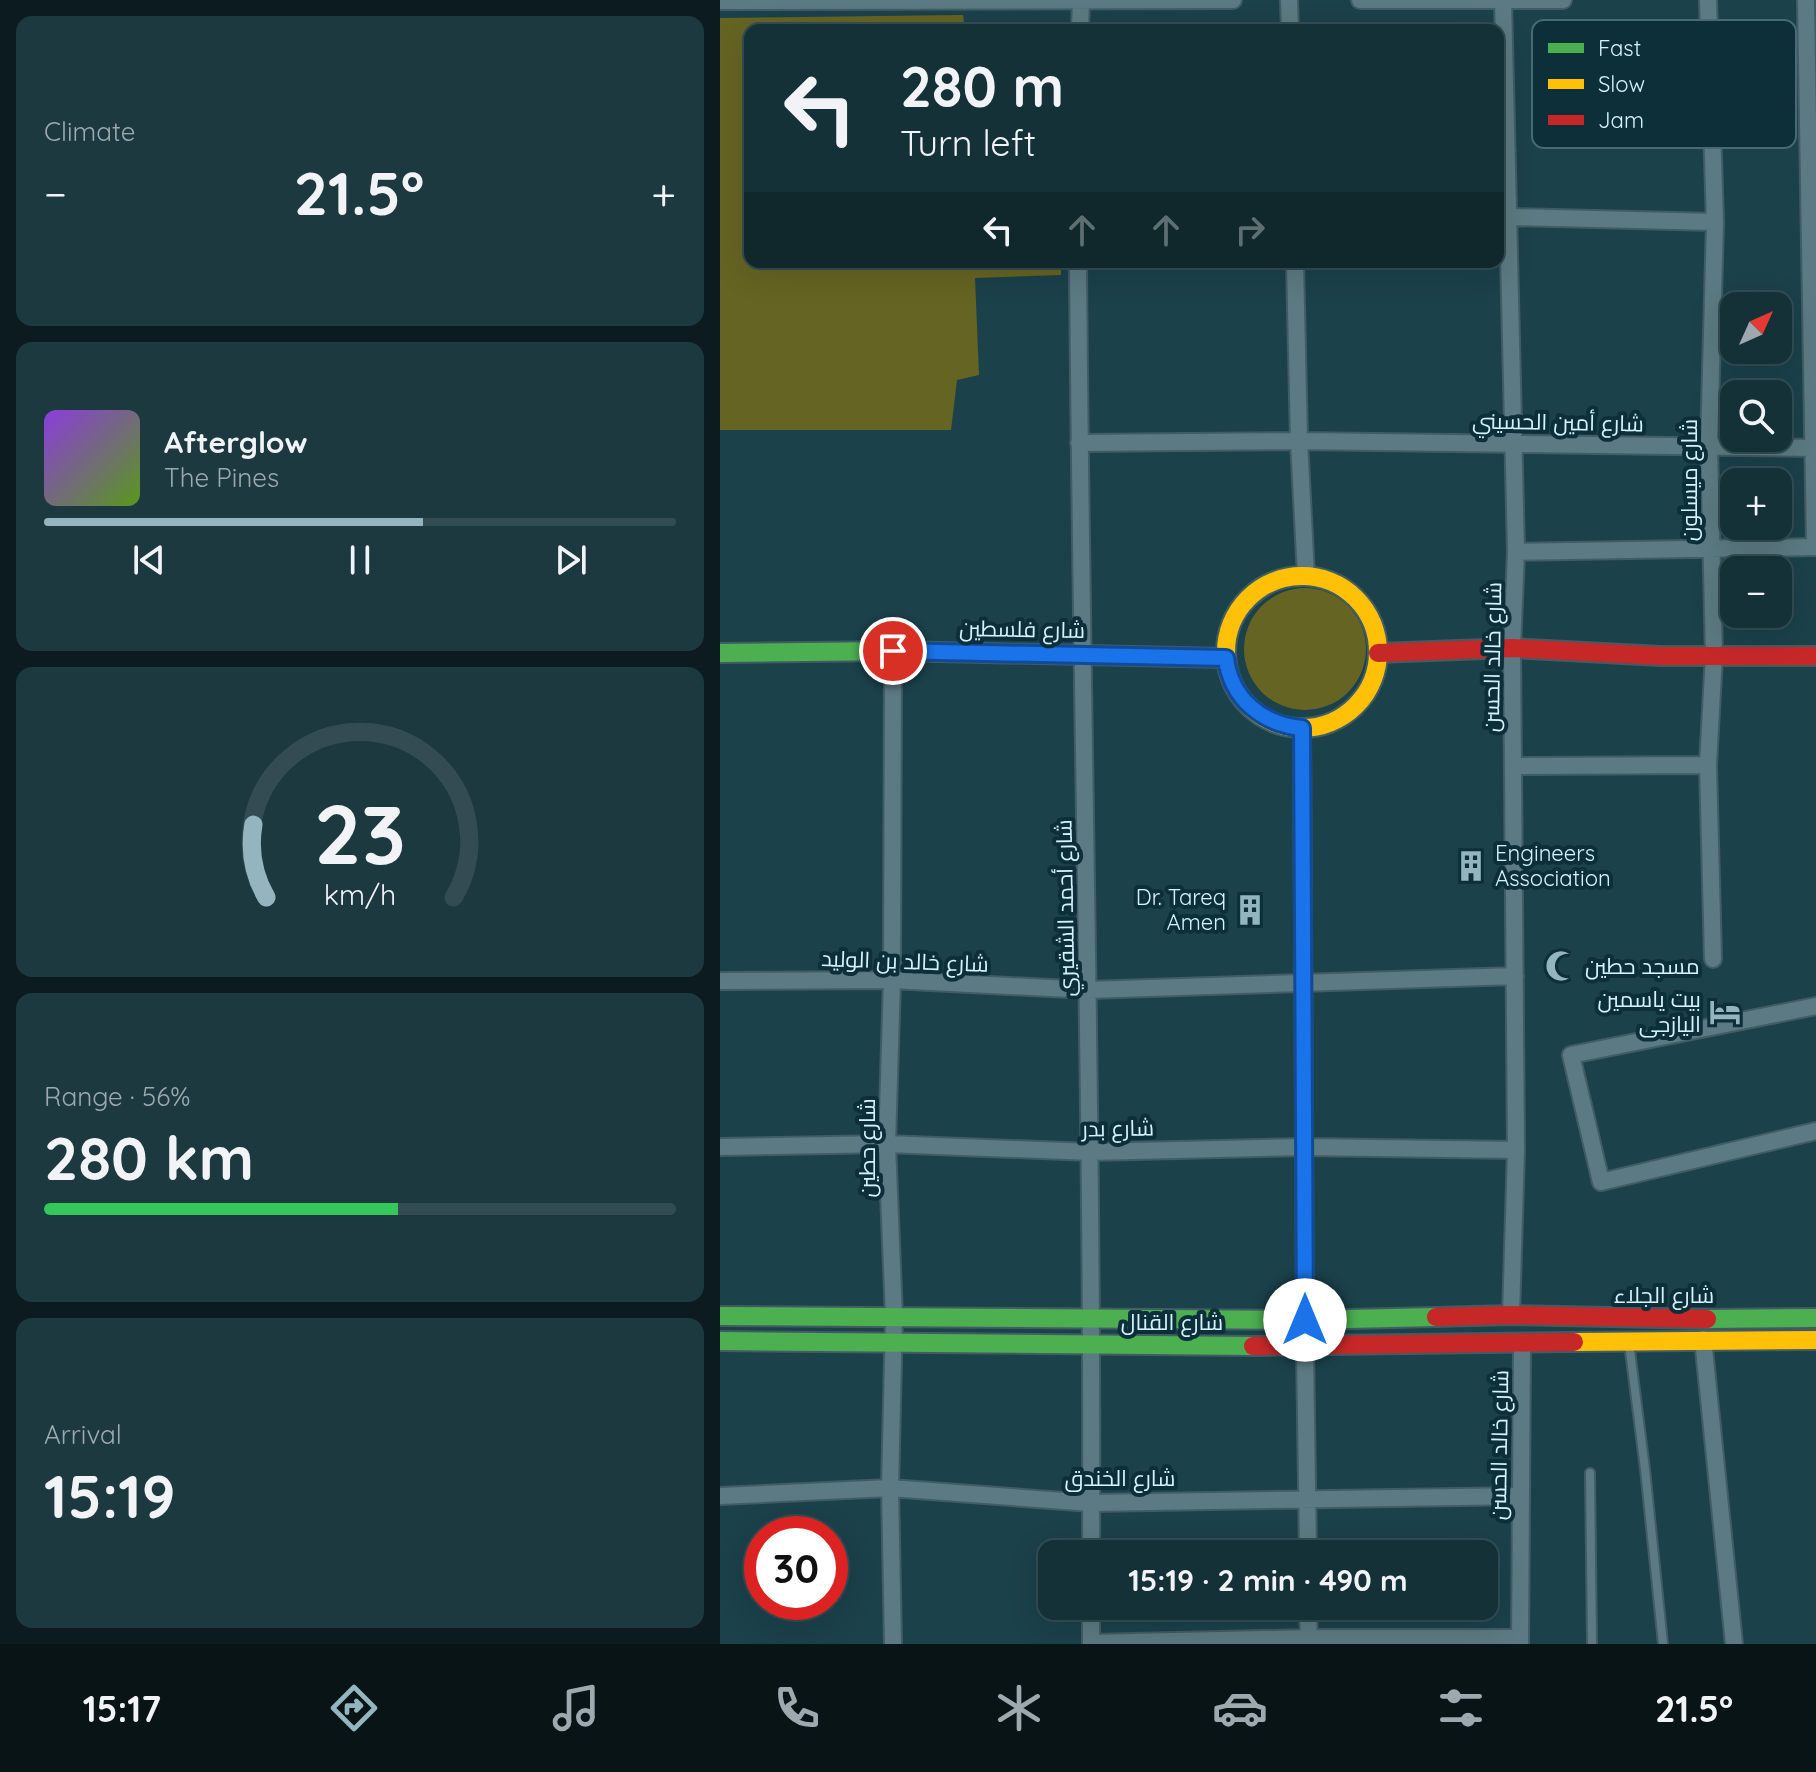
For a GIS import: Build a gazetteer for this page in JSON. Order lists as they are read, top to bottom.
{
  "streets": {
    "main road": ["شارع فلسطين", "شارع الجلاء", "شارع القنال"],
    "street": [
      "شارع أمين الحسيني",
      "شارع ميسلون",
      "شارع خالد الحسن",
      "شارع أحمد الشقيري",
      "شارع خالد بن الوليد",
      "شارع بدر",
      "شارع حطين",
      "شارع الخندق"
    ]
  },
  "crossings": [
    ["شارع أمين الحسيني", "شارع ميسلون"],
    ["شارع أمين الحسيني", "شارع خالد الحسن"],
    ["شارع أمين الحسيني", "شارع أحمد الشقيري"],
    ["شارع فلسطين", "شارع أحمد الشقيري"],
    ["شارع فلسطين", "شارع حطين"],
    ["شارع خالد الحسن", "شارع خالد بن الوليد"],
    ["شارع خالد الحسن", "شارع بدر"],
    ["شارع خالد الحسن", "شارع الجلاء"],
    ["شارع خالد الحسن", "شارع القنال"],
    ["شارع خالد الحسن", "شارع الخندق"],
    ["شارع أحمد الشقيري", "شارع خالد بن الوليد"],
    ["شارع أحمد الشقيري", "شارع بدر"],
    ["شارع أحمد الشقيري", "شارع القنال"],
    ["شارع أحمد الشقيري", "شارع الخندق"],
    ["شارع خالد بن الوليد", "شارع حطين"],
    ["شارع بدر", "شارع حطين"],
    ["شارع حطين", "شارع القنال"],
    ["شارع حطين", "شارع الخندق"],
    ["شارع الجلاء", "شارع القنال"]
  ],
  "places": {
    "building": ["Engineers Association", "Dr. Tareq Amen"],
    "mosque": ["مسجد حطين"],
    "hotel": ["بيت ياسمين اليازجى"]
  },
  "legend": ["Fast", "Slow", "Jam"],
  "north": "top right",
  "page": {
    "tile": [
      "Climate",
      ["Range · 56%", "280 km"],
      ["Arrival", "15:19"]
    ],
    "turn": ["280 m", "Turn left"],
    "heat": ["−", "21.5°", "+"],
    "map_buttons": ["+", "−"],
    "song": ["Afterglow", "The Pines"],
    "limit": "30",
    "trip": "15:19 · 2 min · 490 m",
    "tabs": ["15:17", "21.5°"],
    "gauge": ["23", "km/h"]
  }
}
